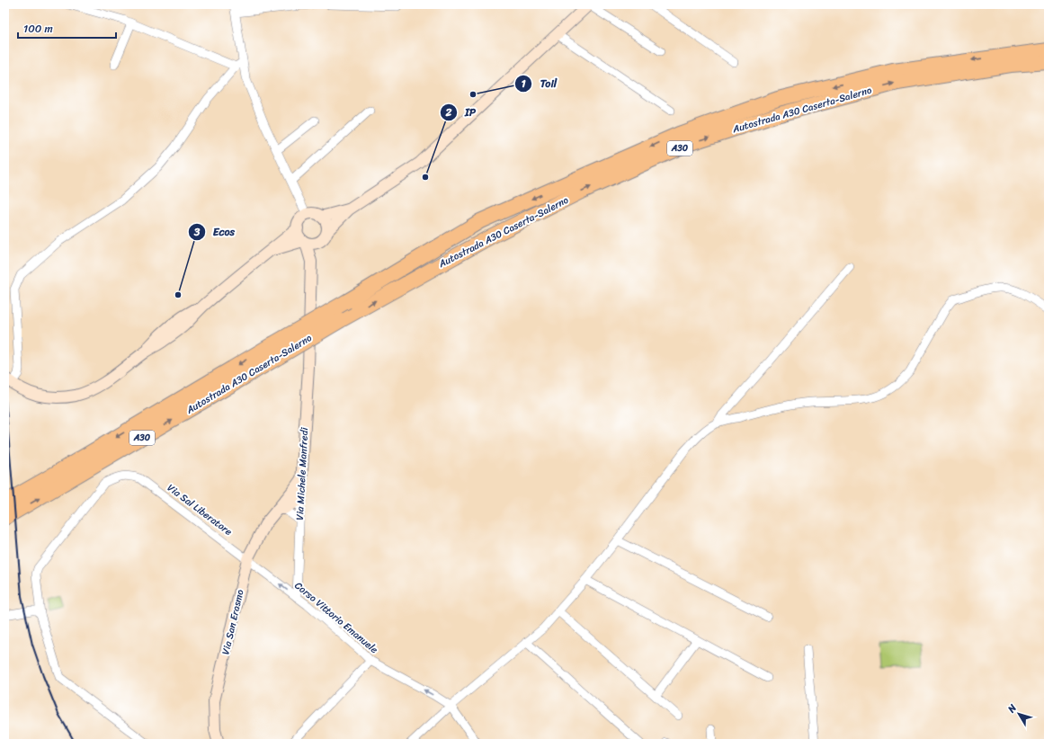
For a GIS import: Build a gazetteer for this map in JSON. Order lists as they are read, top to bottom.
{
  "streets": {
    "highway": ["Autostrada A30 Caserta-Salerno", "A30"],
    "main road": ["Via Michele Manfredi", "Via San Erasmo"],
    "street": ["Via Sal Liberatore", "Corso Vittorio Emanuele"]
  },
  "crossings": [
    ["Via Michele Manfredi", "Corso Vittorio Emanuele"],
    ["Via Michele Manfredi", "Via San Erasmo"],
    ["Via Sal Liberatore", "Corso Vittorio Emanuele"],
    ["Via Sal Liberatore", "Via San Erasmo"],
    ["Corso Vittorio Emanuele", "Via San Erasmo"]
  ],
  "one_way": ["Corso Vittorio Emanuele"],
  "places": ["Toil", "IP", "Ecos"],
  "scale_bar": "100 m",
  "north": "top left"
}
